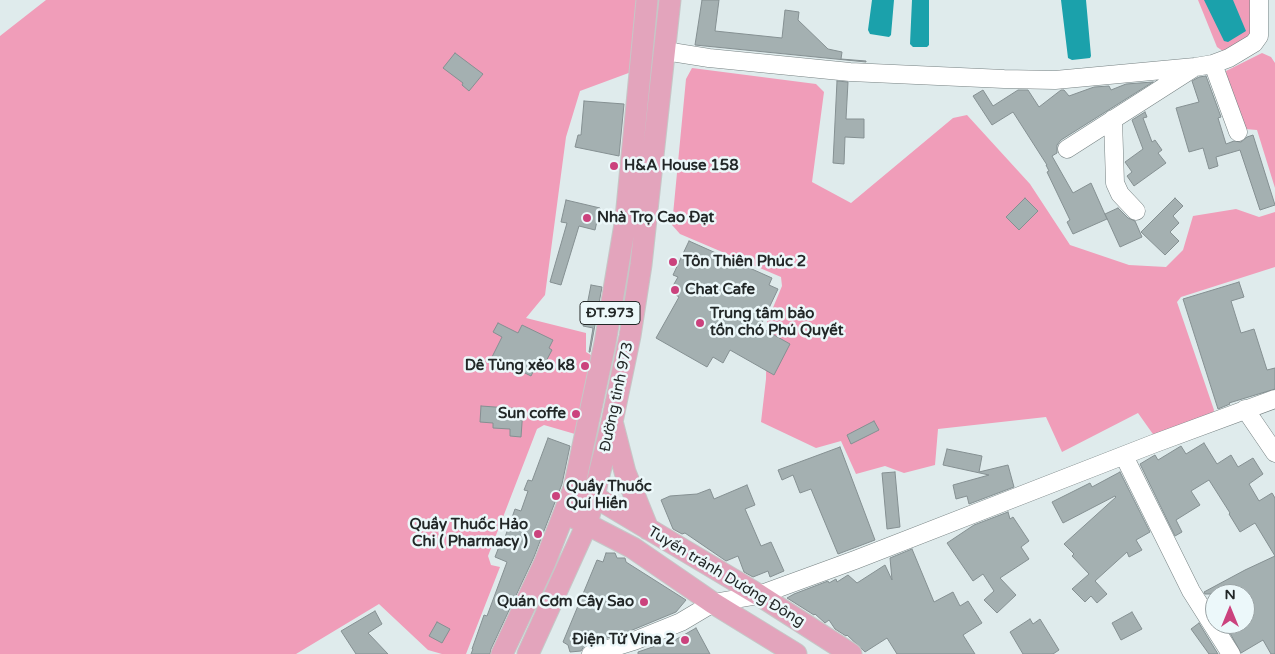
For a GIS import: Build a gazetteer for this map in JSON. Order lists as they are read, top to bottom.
{
  "streets": {
    "main road": ["ĐT.973", "Đường tỉnh 973", "Tuyến tránh Dương Đông"]
  },
  "crossings": [
    ["ĐT.973", "Đường tỉnh 973"],
    ["ĐT.973", "Tuyến tránh Dương Đông"],
    ["Đường tỉnh 973", "Tuyến tránh Dương Đông"]
  ],
  "places": [
    "H&A House 158",
    "Nhà Trọ Cao Đạt",
    "Tôn Thiên Phúc 2",
    "Chat Cafe",
    "Trung tâm bảo tồn chó Phú Quyết",
    "Dê Tùng xẻo k8",
    "Sun coffe",
    "Quầy Thuốc Quí Hiền",
    "Quầy Thuốc Hảo Chi ( Pharmacy )",
    "Quán Cơm Cây Sao",
    "Điện Tử Vina 2"
  ],
  "north": "top"
}
